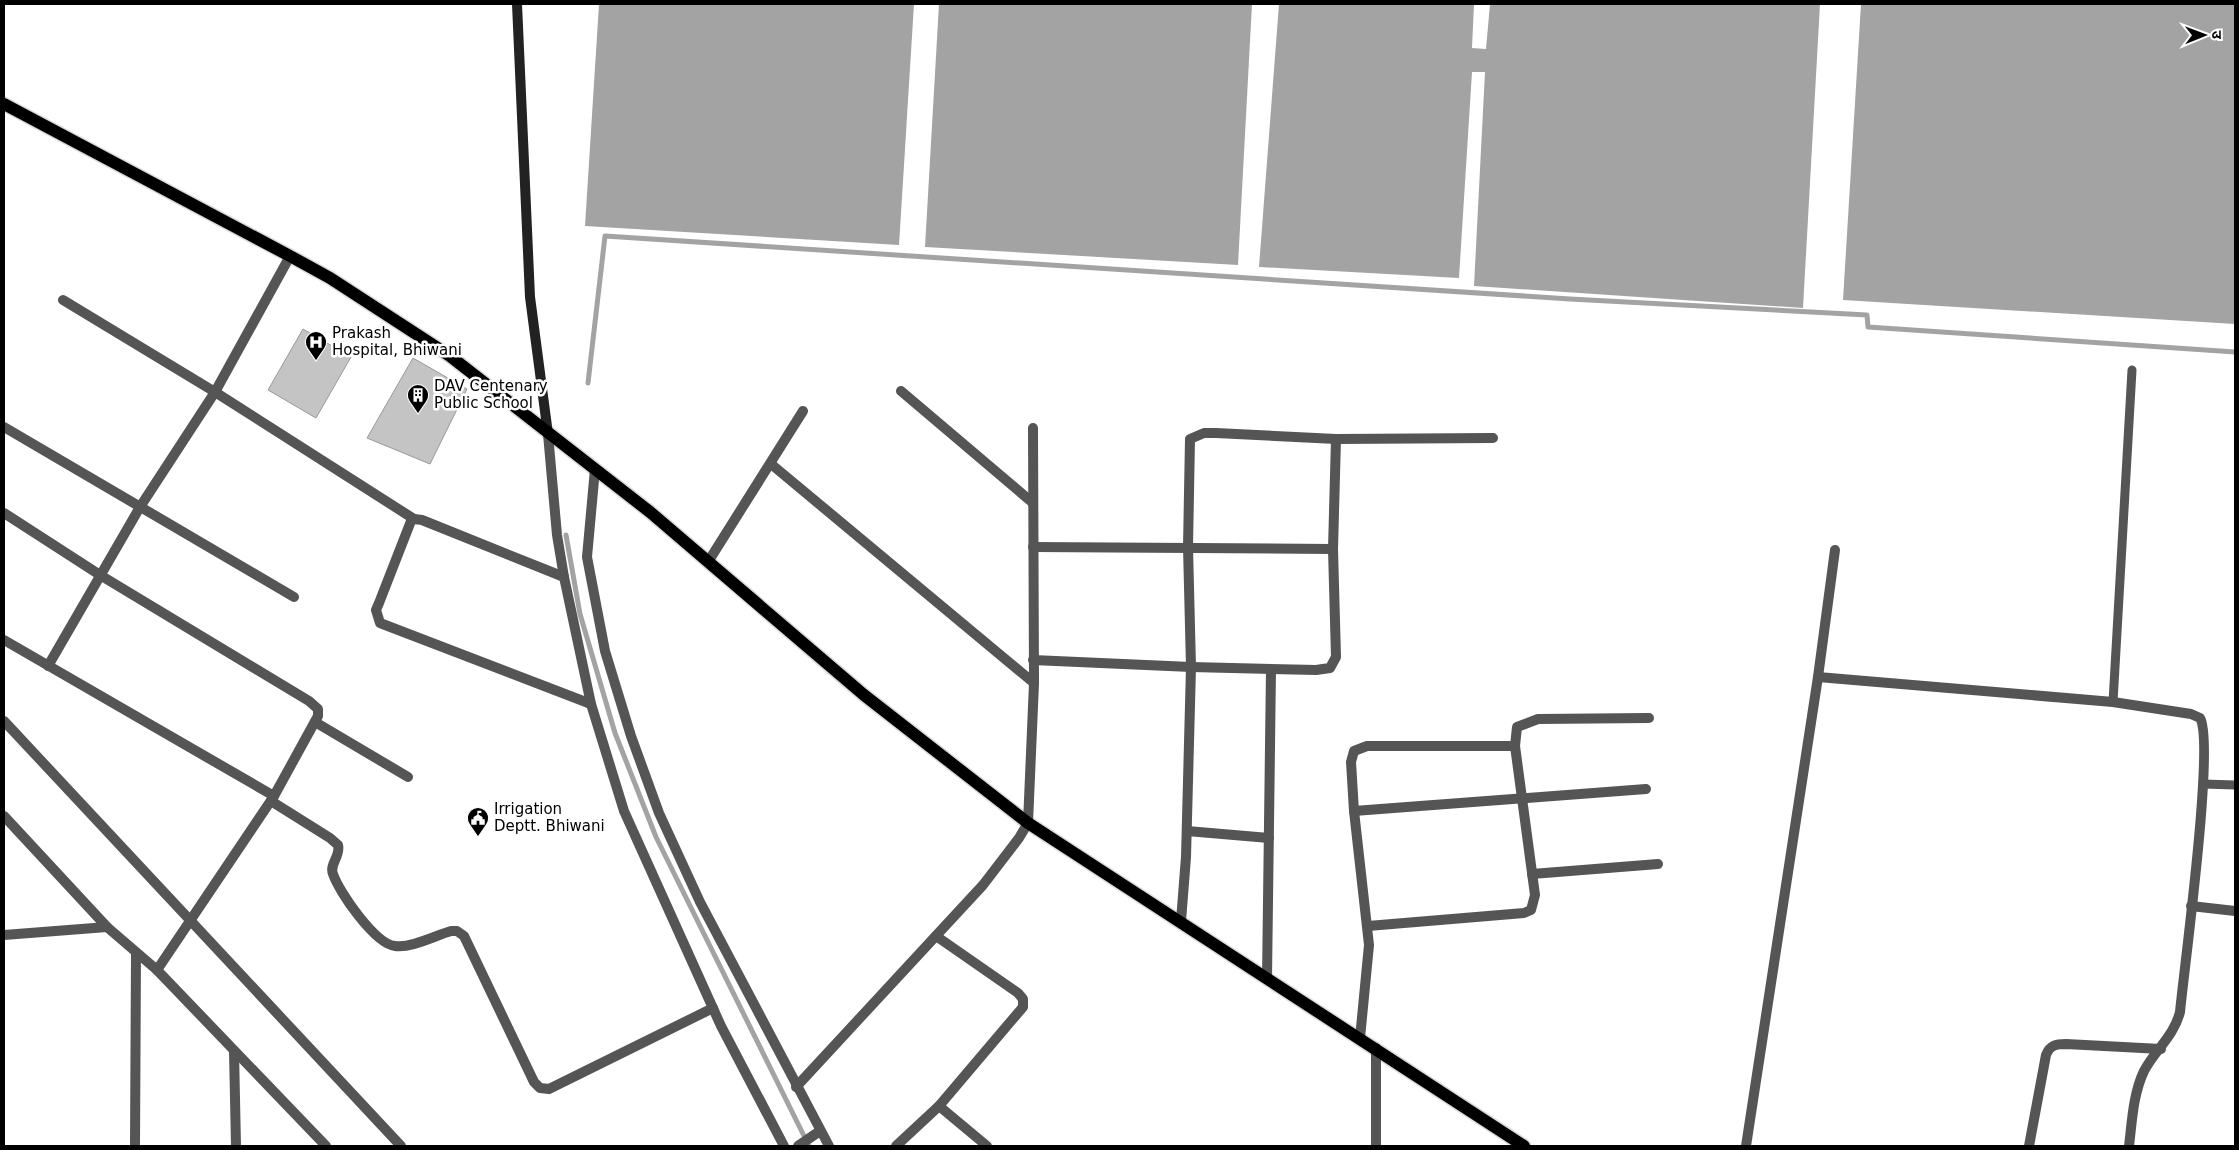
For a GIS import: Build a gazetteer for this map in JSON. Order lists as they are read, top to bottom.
{
  "places": {
    "hospital": ["Prakash Hospital, Bhiwani"],
    "building": ["DAV Centenary Public School"],
    "public building": ["Irrigation Deptt. Bhiwani"]
  },
  "north": "right"
}
